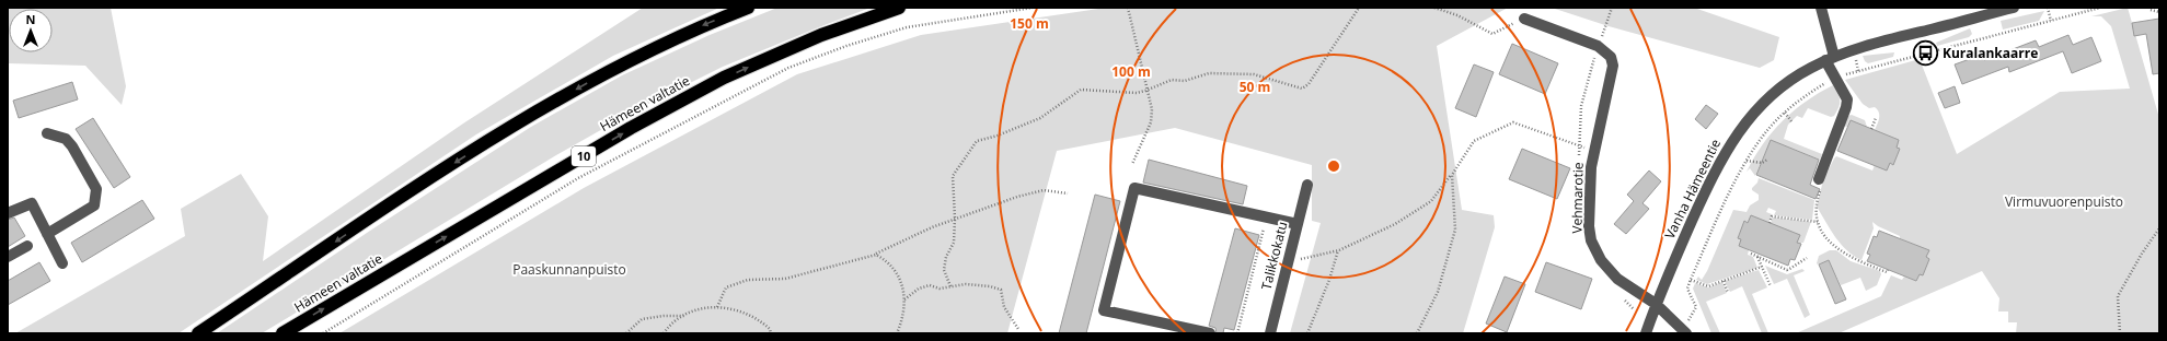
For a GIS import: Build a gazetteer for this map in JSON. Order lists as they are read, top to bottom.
{
  "streets": {
    "highway": ["Hämeen valtatie", "10"],
    "street": ["Vanha Hämeentie", "Vehmarotie", "Talikkokatu"]
  },
  "crossings": [
    ["Vanha Hämeentie", "Vehmarotie"]
  ],
  "parks": ["Virmuvuorenpuisto", "Paaskunnanpuisto"],
  "places": {
    "bus stop": ["Kuralankaarre"]
  },
  "north": "top",
  "rings": ["150 m", "100 m", "50 m"]
}
